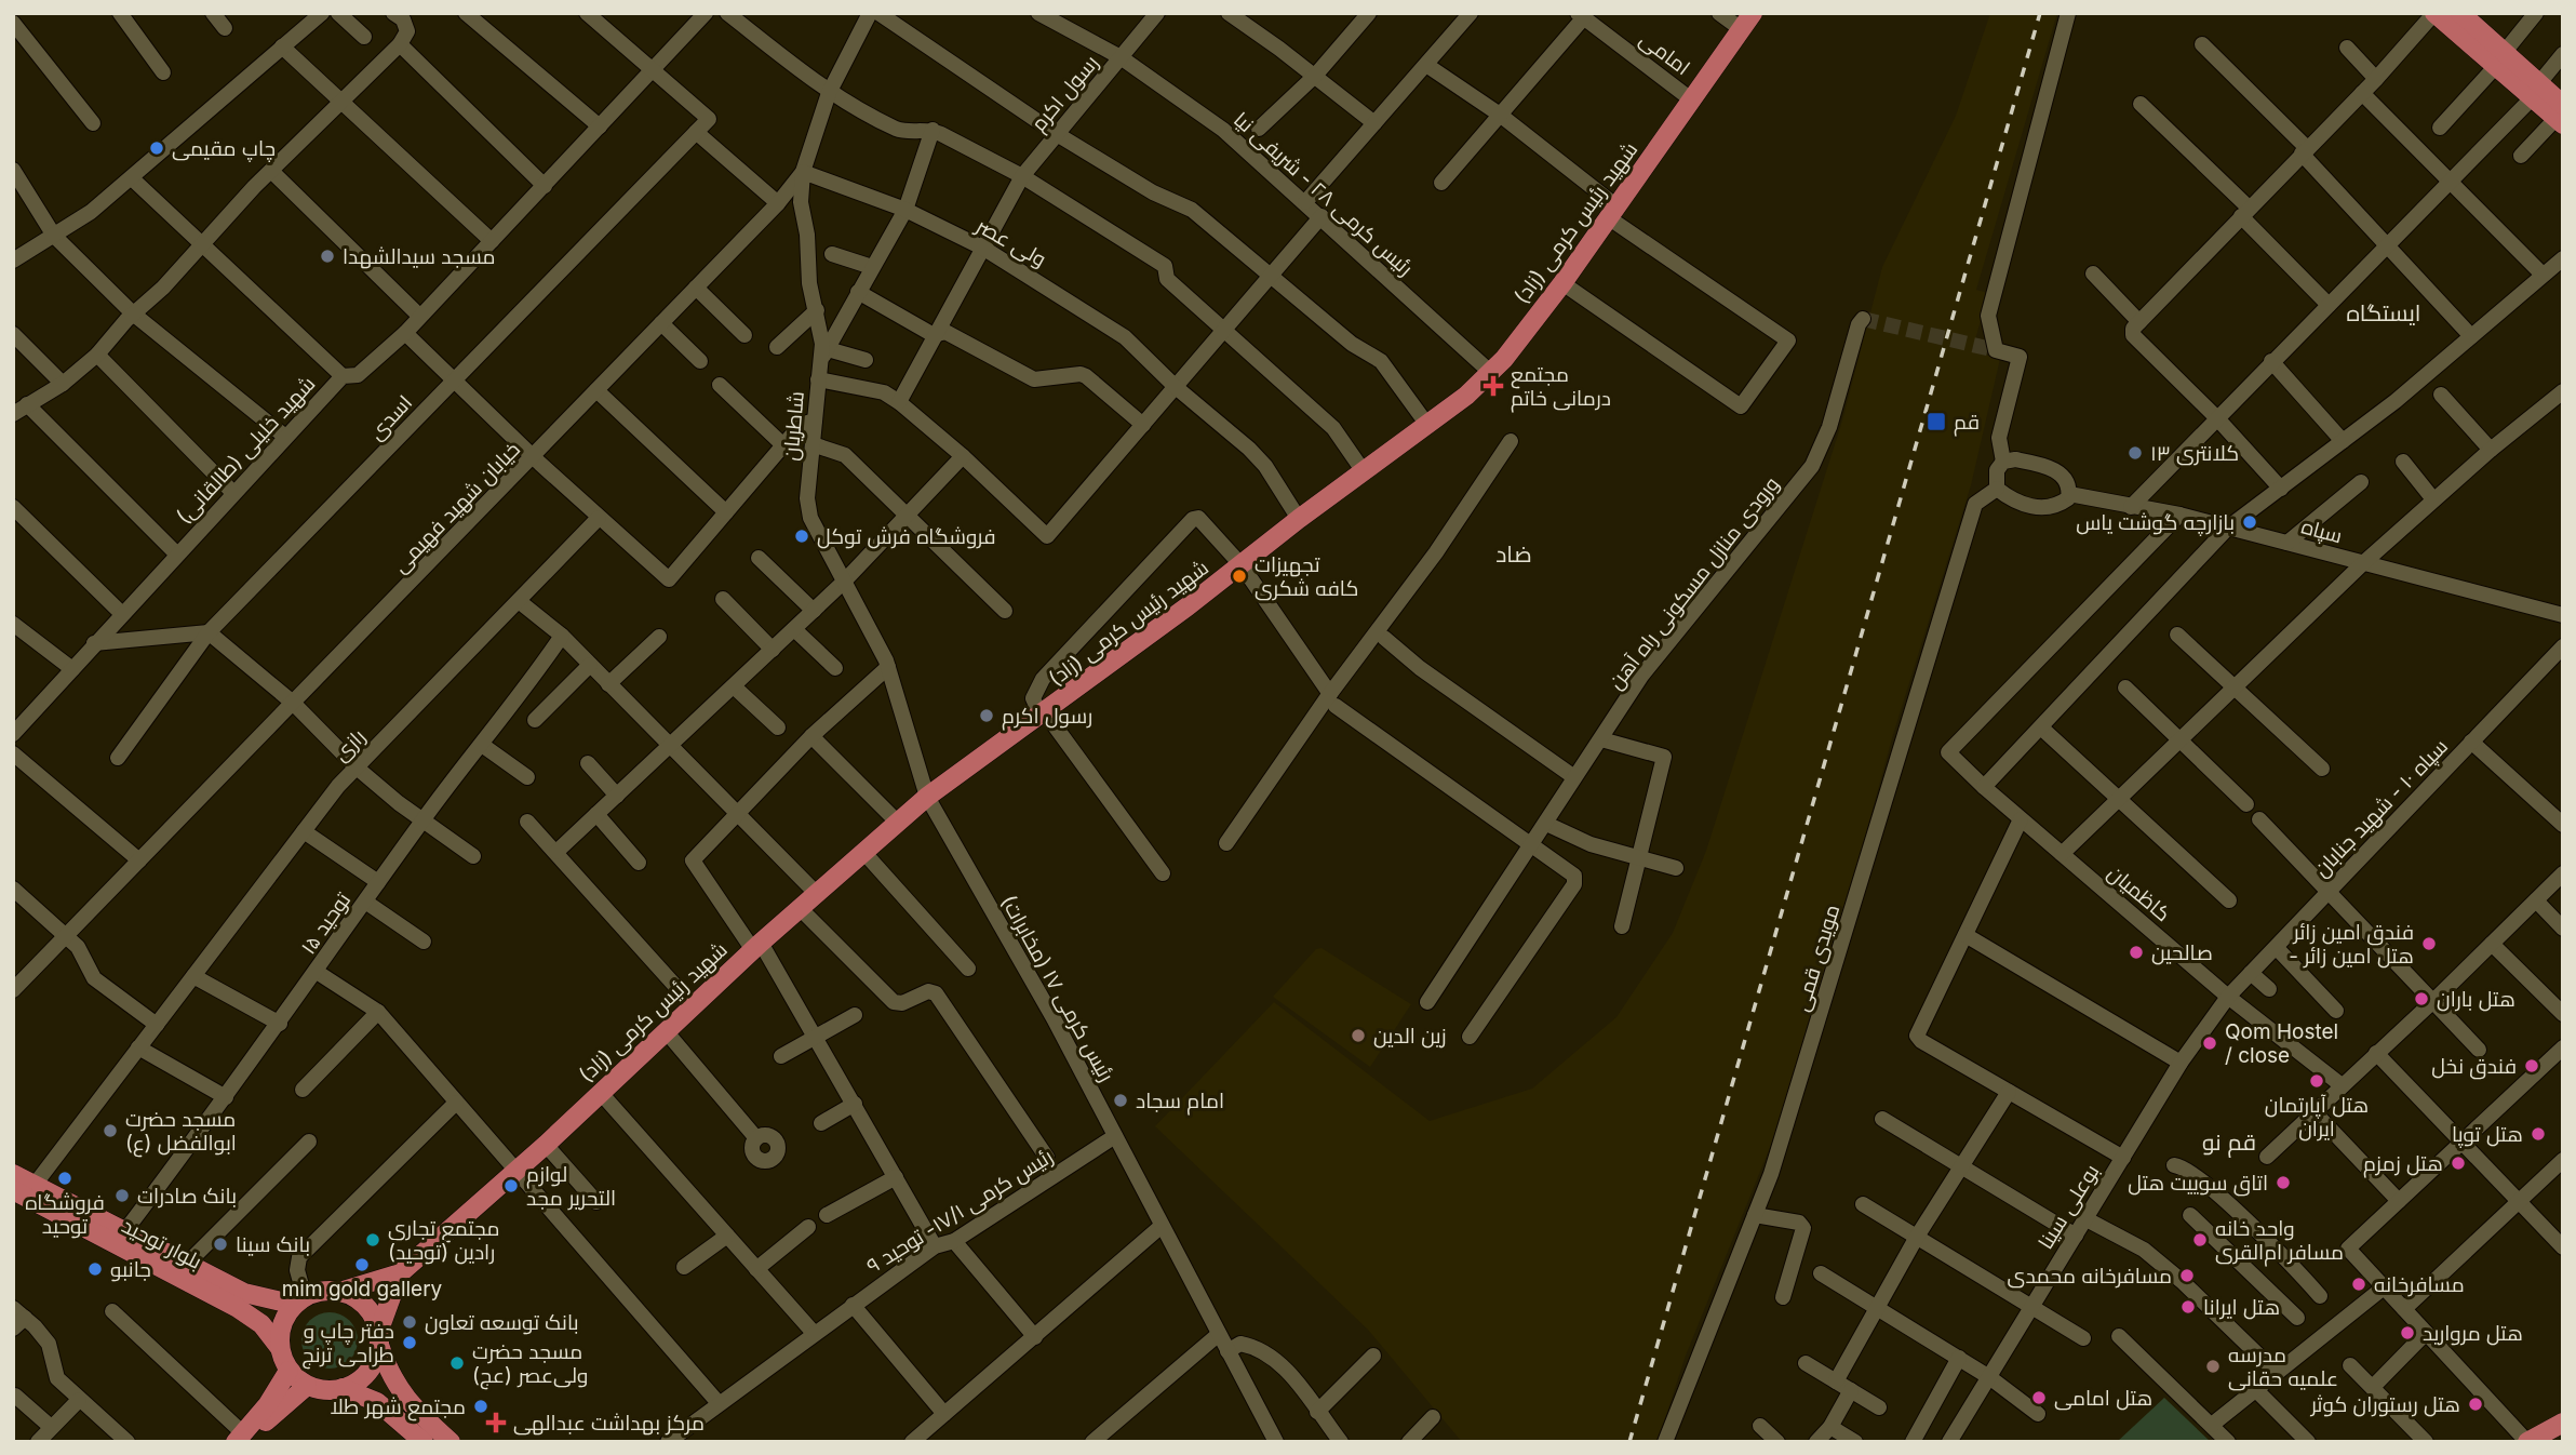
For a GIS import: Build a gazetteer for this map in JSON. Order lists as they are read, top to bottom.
{
  "streets": {
    "main road": ["شهید رئیس کرمی (زاد)", "بلوار توحید"],
    "street": [
      "امامی",
      "رسول اکرم",
      "رئیس کرمی ۲۸ - شریفی نیا",
      "ولی عصر",
      "اسدی",
      "شاطریان",
      "شهید خلیلی (طالقانی)",
      "خیابان شهید فهیمی",
      "سپاه",
      "ورودی منازل مسکونی راه آهن",
      "رازی",
      "سپاه ۱۰ - شهید جنابان",
      "کاظمیان",
      "توحید ۱۵",
      "مویدی قمی",
      "رئیس کرمی ۱۷ (مخابرات)",
      "بوعلی سینا",
      "رئیس کرمی ۱۷/۱- توحید ۹"
    ]
  },
  "crossings": [
    ["امامی", "شهید رئیس کرمی (زاد)"],
    ["رسول اکرم", "رئیس کرمی ۲۸ - شریفی نیا"],
    ["رسول اکرم", "ولی عصر"],
    ["رئیس کرمی ۲۸ - شریفی نیا", "شهید رئیس کرمی (زاد)"],
    ["شهید رئیس کرمی (زاد)", "ولی عصر"],
    ["شهید رئیس کرمی (زاد)", "رئیس کرمی ۱۷ (مخابرات)"],
    ["ولی عصر", "شاطریان"],
    ["ولی عصر", "خیابان شهید فهیمی"],
    ["اسدی", "شهید خلیلی (طالقانی)"],
    ["شاطریان", "خیابان شهید فهیمی"],
    ["شاطریان", "رئیس کرمی ۱۷ (مخابرات)"],
    ["سپاه", "کاظمیان"],
    ["رازی", "بلوار توحید"],
    ["سپاه ۱۰ - شهید جنابان", "کاظمیان"],
    ["سپاه ۱۰ - شهید جنابان", "بوعلی سینا"],
    ["کاظمیان", "بوعلی سینا"],
    ["توحید ۱۵", "بلوار توحید"],
    ["رئیس کرمی ۱۷ (مخابرات)", "رئیس کرمی ۱۷/۱- توحید ۹"]
  ],
  "districts": ["ایستگاه", "ضاد", "قم نو"],
  "places": {
    "other": [
      "چاپ مقیمی",
      "مسجد سیدالشهدا",
      "کلانتری ۱۳",
      "بازارچه گوشت یاس",
      "فروشگاه فرش توکل",
      "تجهیزات کافه شکری",
      "رسول اکرم",
      "فندق امین زائر - هتل امین زائر",
      "صالحین",
      "هتل باران",
      "زین الدین",
      "Qom Hostel / close",
      "فندق نخل",
      "هتل آپارتمان ایران",
      "امام سجاد",
      "مسجد حضرت ابوالفضل (ع)",
      "هتل توپا",
      "هتل زمزم",
      "فروشگاه توحید",
      "اتاق سوییت هتل",
      "لوازم التحریر مجد",
      "بانک صادرات",
      "مجتمع تجاری رادین (توحید)",
      "واحد خانه مسافر ام‌القری",
      "بانک سینا",
      "mim gold gallery",
      "جانبو",
      "مسافرخانه محمدی",
      "مسافرخانه",
      "هتل ایرانا",
      "بانک توسعه تعاون",
      "هتل مروارید",
      "دفتر چاپ و طراحی ترنج",
      "مسجد حضرت ولی‌عصر (عج)",
      "مدرسه علمیه حقانی",
      "هتل امامی",
      "هتل رستوران کوثر",
      "مجتمع شهر طلا"
    ],
    "health": ["مجتمع درمانی خاتم", "مرکز بهداشت عبدالهی"],
    "transit": ["قم"]
  }
}
